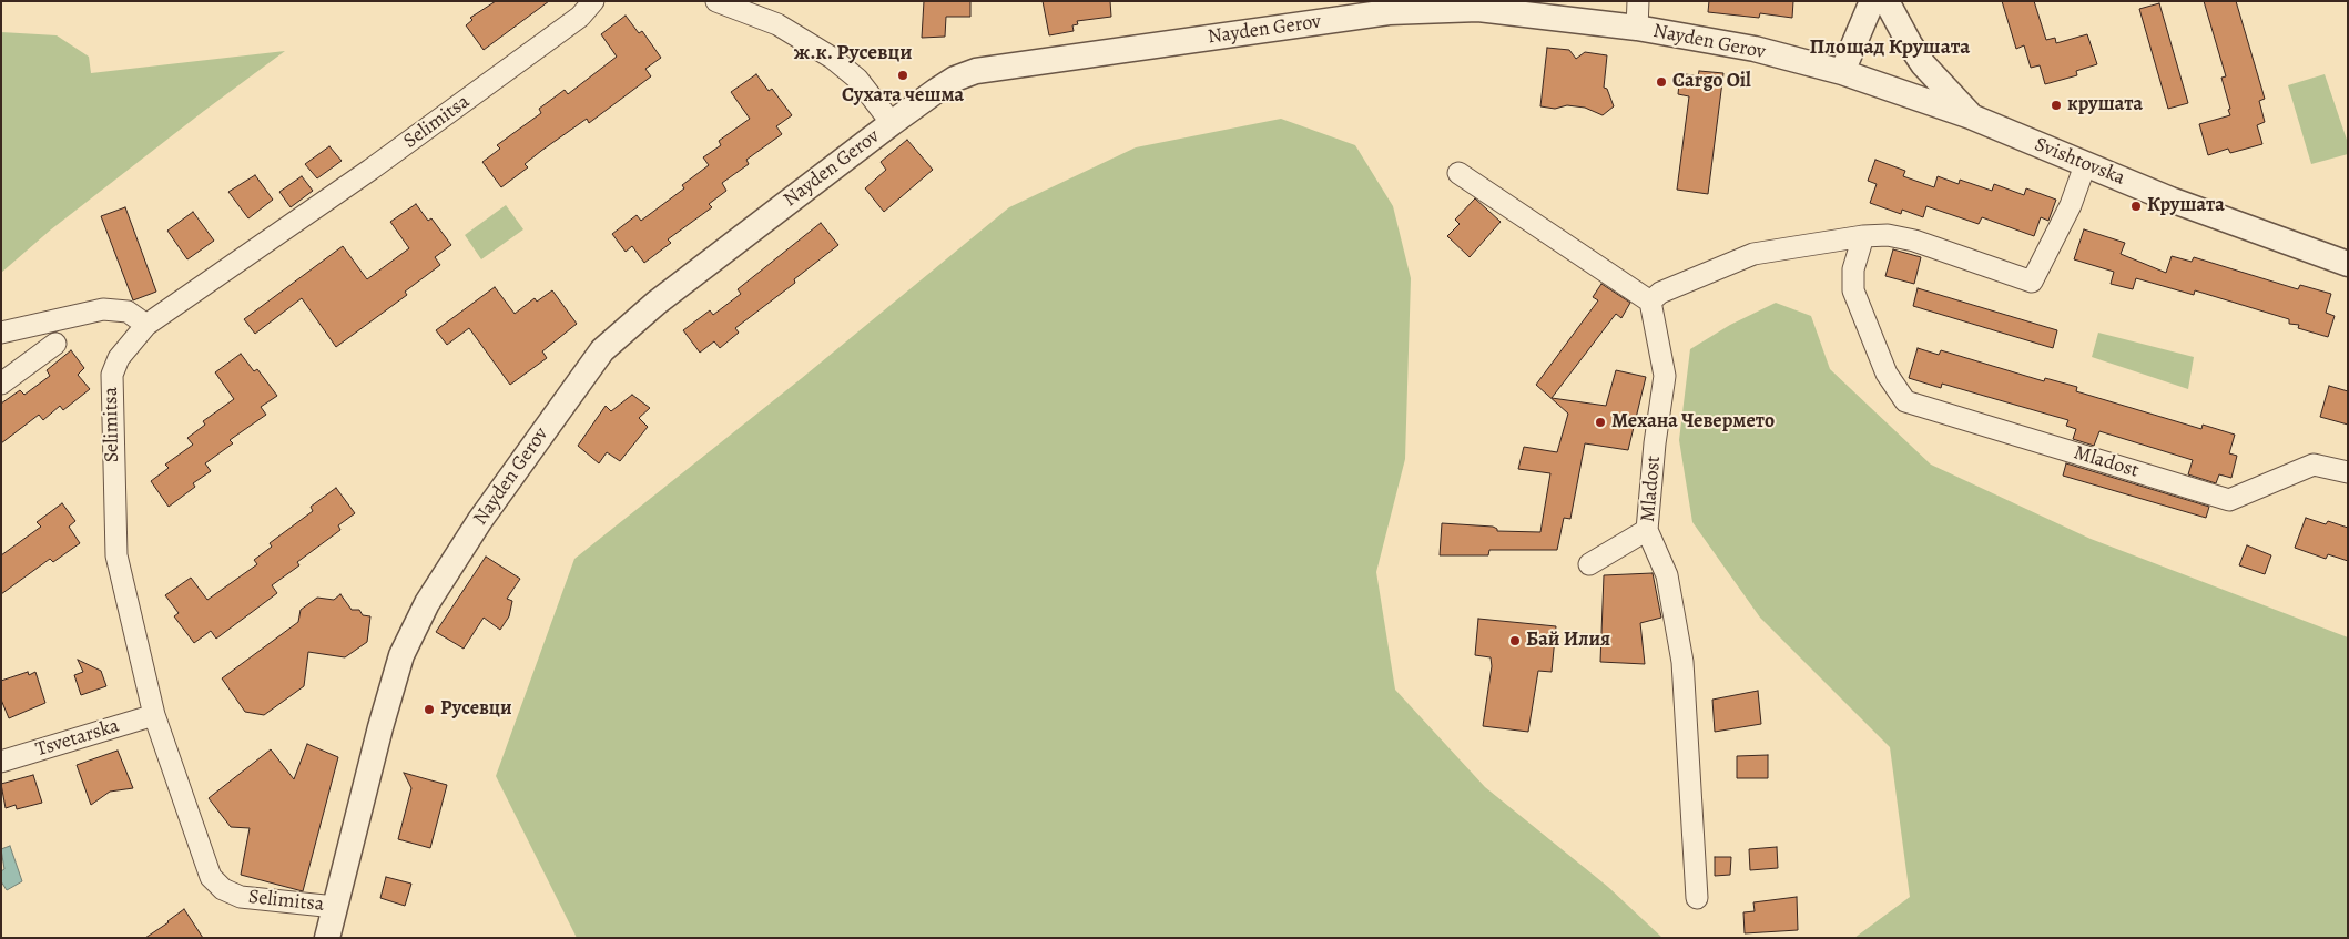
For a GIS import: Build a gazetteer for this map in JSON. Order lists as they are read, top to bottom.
{
  "streets": {
    "street": [
      "Nayden Gerov",
      "Selimitsa",
      "Svishtovska",
      "Mladost",
      "Tsvetarska"
    ]
  },
  "crossings": [
    ["Nayden Gerov", "Selimitsa"],
    ["Nayden Gerov", "Svishtovska"],
    ["Selimitsa", "Tsvetarska"]
  ],
  "districts": ["Площад Крушата", "ж.к. Русевци"],
  "places": [
    "Сухата чешма",
    "Cargo Oil",
    "крушата",
    "Крушата",
    "Механа Чевермето",
    "Бай Илия",
    "Русевци"
  ]
}
